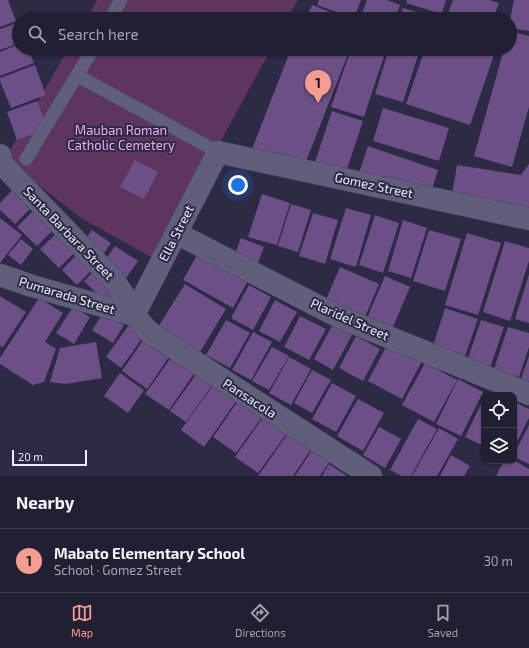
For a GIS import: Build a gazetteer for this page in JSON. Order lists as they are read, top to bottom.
{
  "streets": {
    "street": [
      "Gomez Street",
      "Santa Barbara Street",
      "Ella Street",
      "Pumarada Street",
      "Plaridel Street",
      "Pansacola"
    ]
  },
  "crossings": [
    ["Gomez Street", "Ella Street"],
    ["Santa Barbara Street", "Ella Street"],
    ["Santa Barbara Street", "Pumarada Street"],
    ["Santa Barbara Street", "Pansacola"],
    ["Ella Street", "Pumarada Street"],
    ["Ella Street", "Plaridel Street"],
    ["Ella Street", "Pansacola"],
    ["Pumarada Street", "Pansacola"]
  ],
  "parks": ["Mauban Roman Catholic Cemetery"],
  "scale_bar": "20 m",
  "page": {
    "search": "Search here",
    "pins": "1",
    "scale": "20 m",
    "heading": "Nearby",
    "list": [
      {
        "mark": "1",
        "name": "Mabato Elementary School",
        "note": "School · Gomez Street",
        "value": "30 m"
      }
    ],
    "nav": ["Map", "Directions", "Saved"]
  }
}
